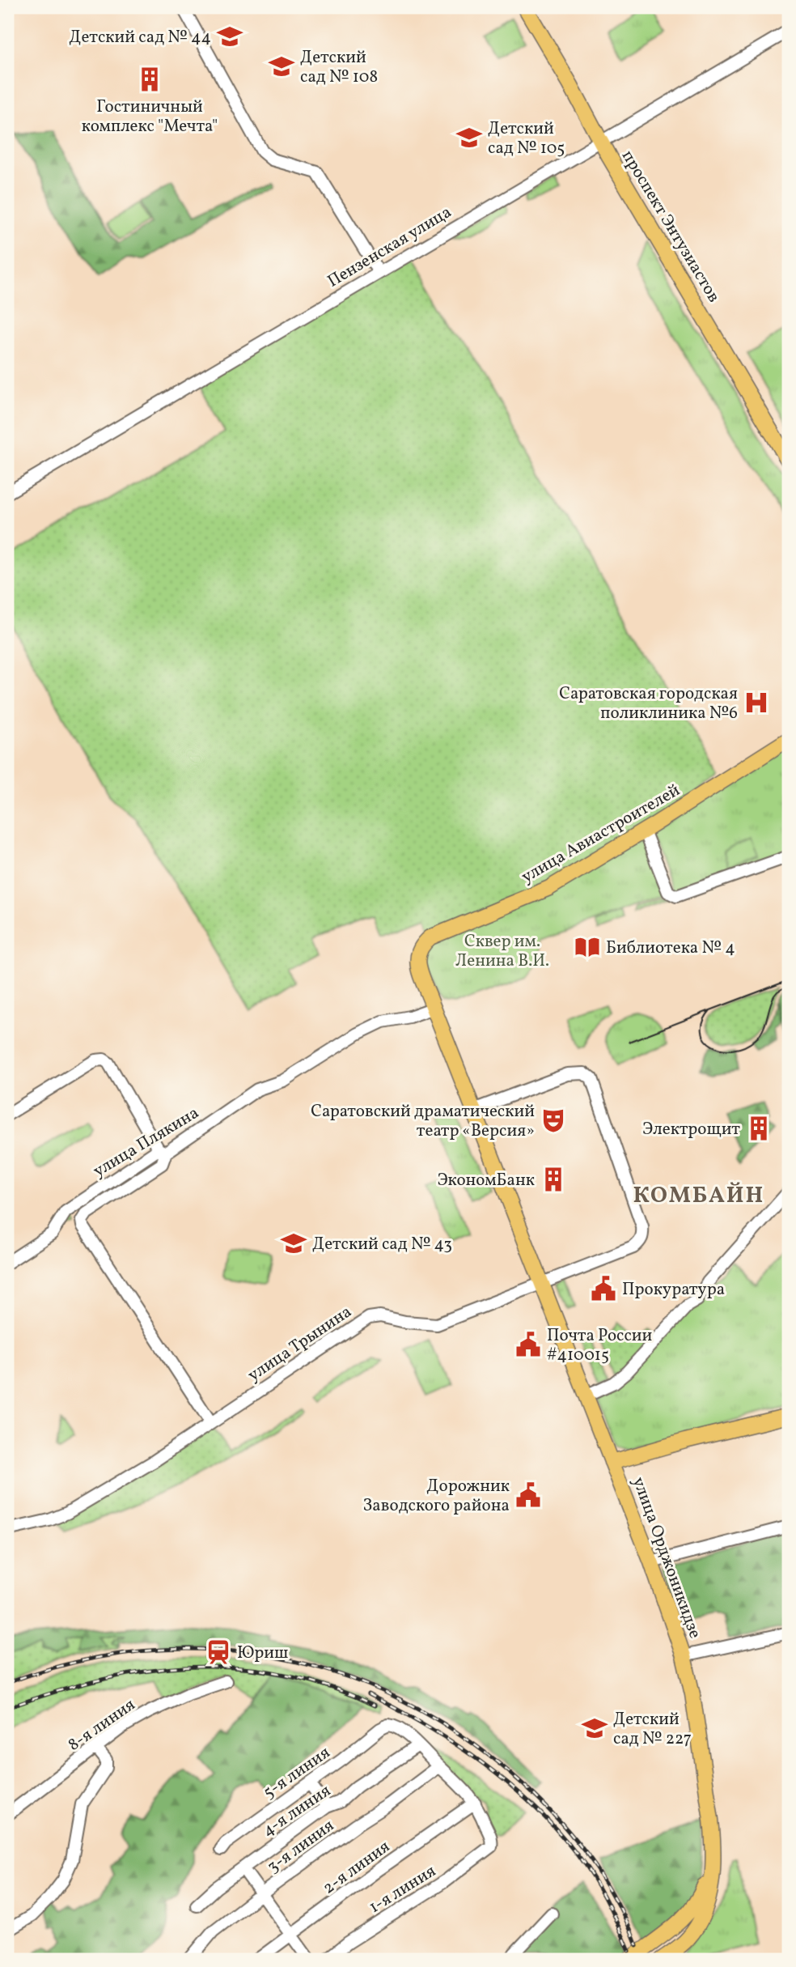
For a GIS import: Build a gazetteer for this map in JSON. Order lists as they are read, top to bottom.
{
  "streets": {
    "main road": ["проспект Энтузиастов", "улица Авиастроителей", "улица Орджоникидзе"],
    "street": [
      "Пензенская улица",
      "улица Плякина",
      "улица Трынина",
      "8-я линия",
      "5-я линия",
      "4-я линия",
      "3-я линия",
      "2-я линия",
      "1-я линия"
    ]
  },
  "crossings": [
    ["проспект Энтузиастов", "Пензенская улица"],
    ["улица Авиастроителей", "улица Орджоникидзе"],
    ["улица Плякина", "улица Орджоникидзе"],
    ["улица Трынина", "улица Орджоникидзе"],
    ["5-я линия", "4-я линия"],
    ["2-я линия", "1-я линия"]
  ],
  "districts": ["КОМБАЙН"],
  "parks": ["Сквер им. Ленина В.И."],
  "places": {
    "school or university": [
      "Детский сад № 44",
      "Детский сад № 108",
      "Детский сад № 105",
      "Детский сад № 43",
      "Детский сад № 227"
    ],
    "building": ["Гостиничный комплекс \"Мечта\"", "Электрощит", "ЭкономБанк"],
    "hospital": ["Саратовская городская поликлиника №6"],
    "library": ["Библиотека № 4"],
    "theatre": ["Саратовский драматический театр «Версия»"],
    "public building": ["Прокуратура", "Почта России #410015", "Дорожник Заводского района"],
    "station": ["Юриш"]
  }
}
